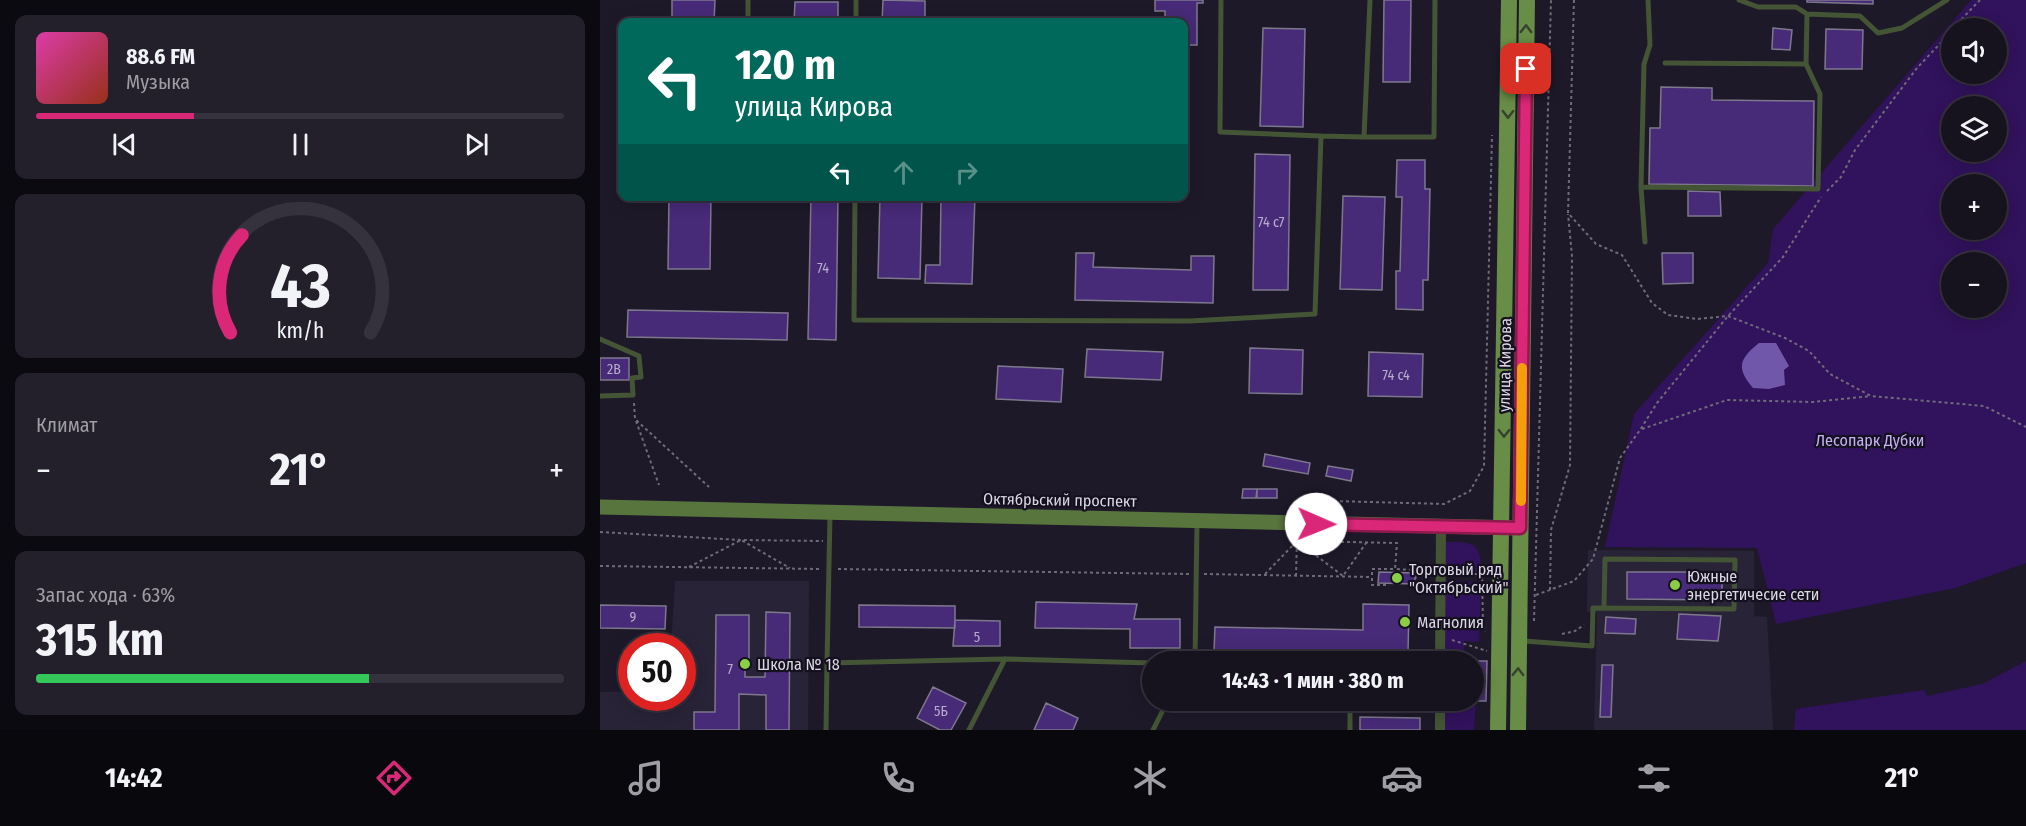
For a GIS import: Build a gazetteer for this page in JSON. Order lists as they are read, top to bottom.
{
  "streets": {
    "main road": ["улица Кирова", "Октябрьский проспект"]
  },
  "crossings": [
    ["улица Кирова", "Октябрьский проспект"]
  ],
  "parks": ["Лесопарк Дубки"],
  "places": [
    "Торговый ряд \"Октябрьский\"",
    "Южные энергетичесие сети",
    "Магнолия",
    "Школа № 18"
  ],
  "house_numbers": [
    "74 с7",
    "74",
    "2В",
    "74 с4",
    "9",
    "5",
    "7",
    "5Б"
  ],
  "page": {
    "map_buttons": ["+", "−"],
    "turn": ["120 m", "улица Кирова"],
    "song": ["88.6 FM", "Музыка"],
    "tile": [
      "Климат",
      ["Запас хода · 63%", "315 km"]
    ],
    "heat": ["−", "21°", "+"],
    "limit": "50",
    "trip": "14:43 · 1 мин · 380 m",
    "tabs": ["14:42", "21°"],
    "gauge": ["43", "km/h"]
  }
}
